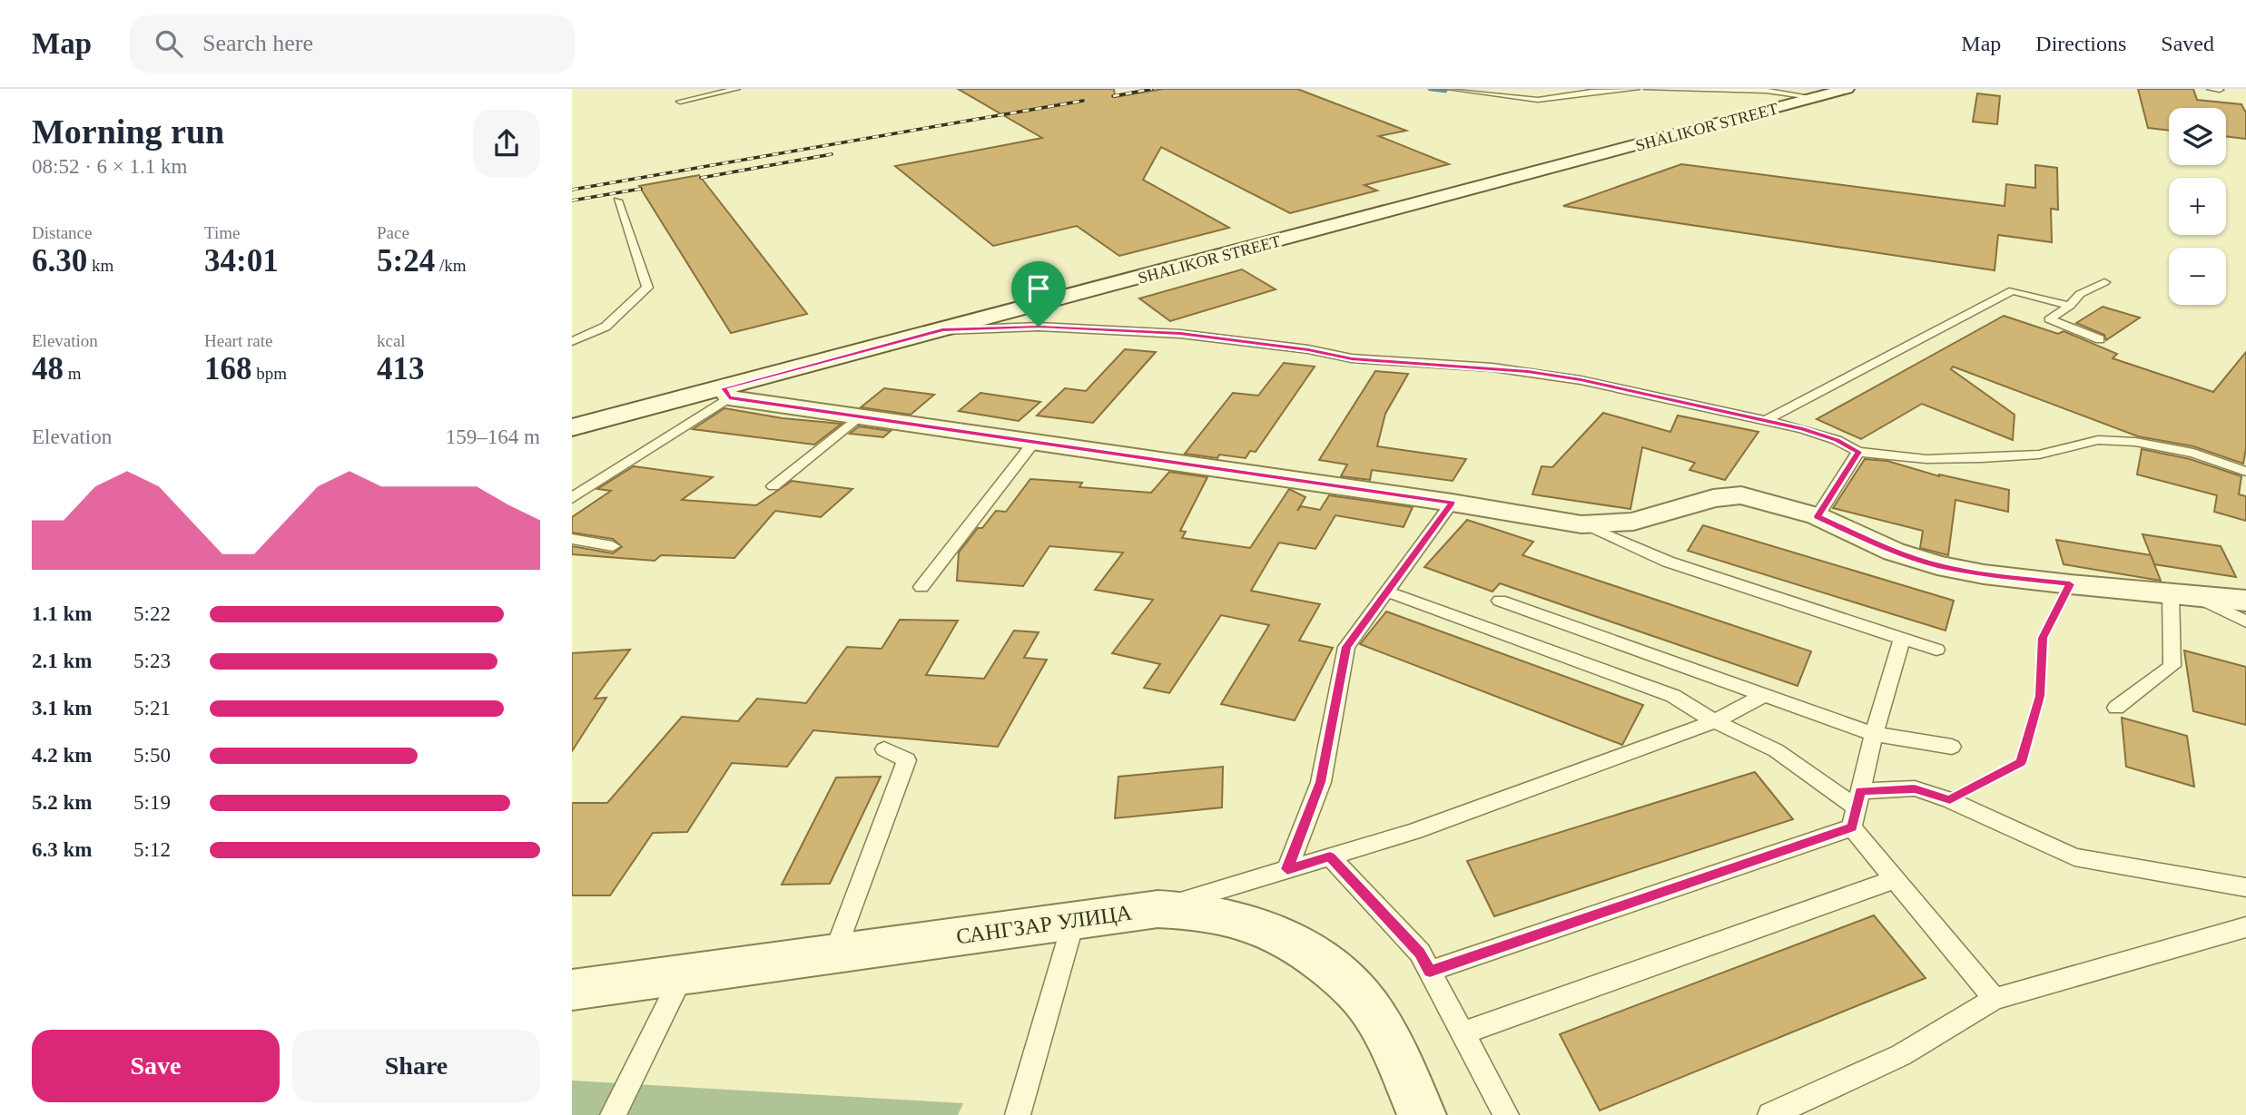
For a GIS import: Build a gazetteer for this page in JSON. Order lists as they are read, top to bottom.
{
  "streets": {
    "street": ["SHАLIKOR STREET", "САНГЗАР УЛИЦА"]
  },
  "page": {
    "header": "Map",
    "search": "Search here",
    "nav": ["Map", "Directions", "Saved"],
    "heading": ["Morning run", "08:52 · 6 × 1.1 km"],
    "map_buttons": ["+", "−"],
    "stats": [
      ["Distance", "6.30 km"],
      ["Time", "34:01"],
      ["Pace", "5:24 /km"],
      ["Elevation", "48 m"],
      ["Heart rate", "168 bpm"],
      ["kcal", "413"]
    ],
    "chart": ["Elevation", "159–164 m"],
    "list": [
      {
        "name": "1.1 km",
        "note": "5:22"
      },
      {
        "name": "2.1 km",
        "note": "5:23"
      },
      {
        "name": "3.1 km",
        "note": "5:21"
      },
      {
        "name": "4.2 km",
        "note": "5:50"
      },
      {
        "name": "5.2 km",
        "note": "5:19"
      },
      {
        "name": "6.3 km",
        "note": "5:12"
      }
    ],
    "buttons": ["Save", "Share"]
  }
}
